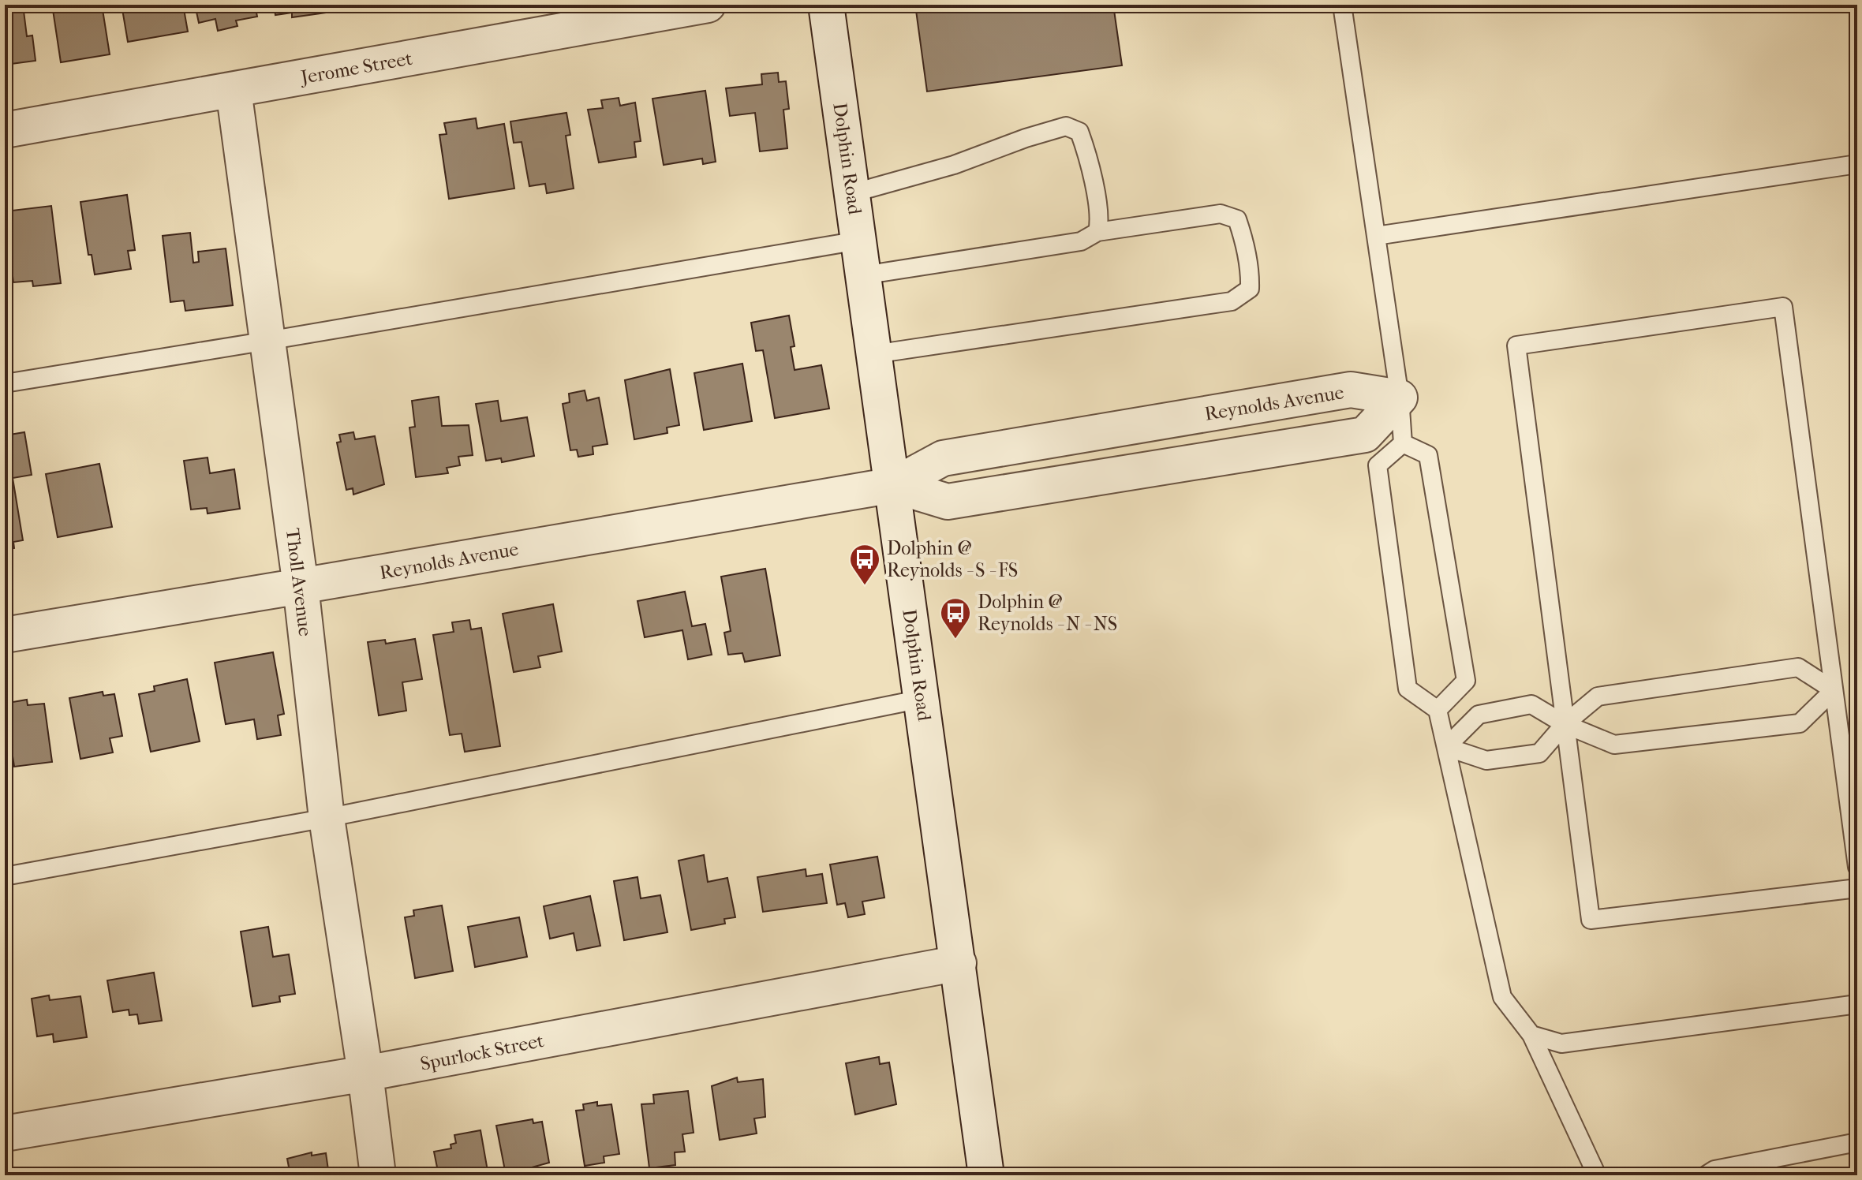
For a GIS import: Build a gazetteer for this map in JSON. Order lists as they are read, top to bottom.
{
  "streets": {
    "street": [
      "Jerome Street",
      "Dolphin Road",
      "Reynolds Avenue",
      "Tholl Avenue",
      "Spurlock Street"
    ]
  },
  "crossings": [
    ["Jerome Street", "Tholl Avenue"],
    ["Dolphin Road", "Reynolds Avenue"],
    ["Dolphin Road", "Spurlock Street"],
    ["Reynolds Avenue", "Tholl Avenue"],
    ["Tholl Avenue", "Spurlock Street"]
  ],
  "places": {
    "bus stop": ["Dolphin @ Reynolds - S - FS", "Dolphin @ Reynolds - N - NS"]
  }
}
